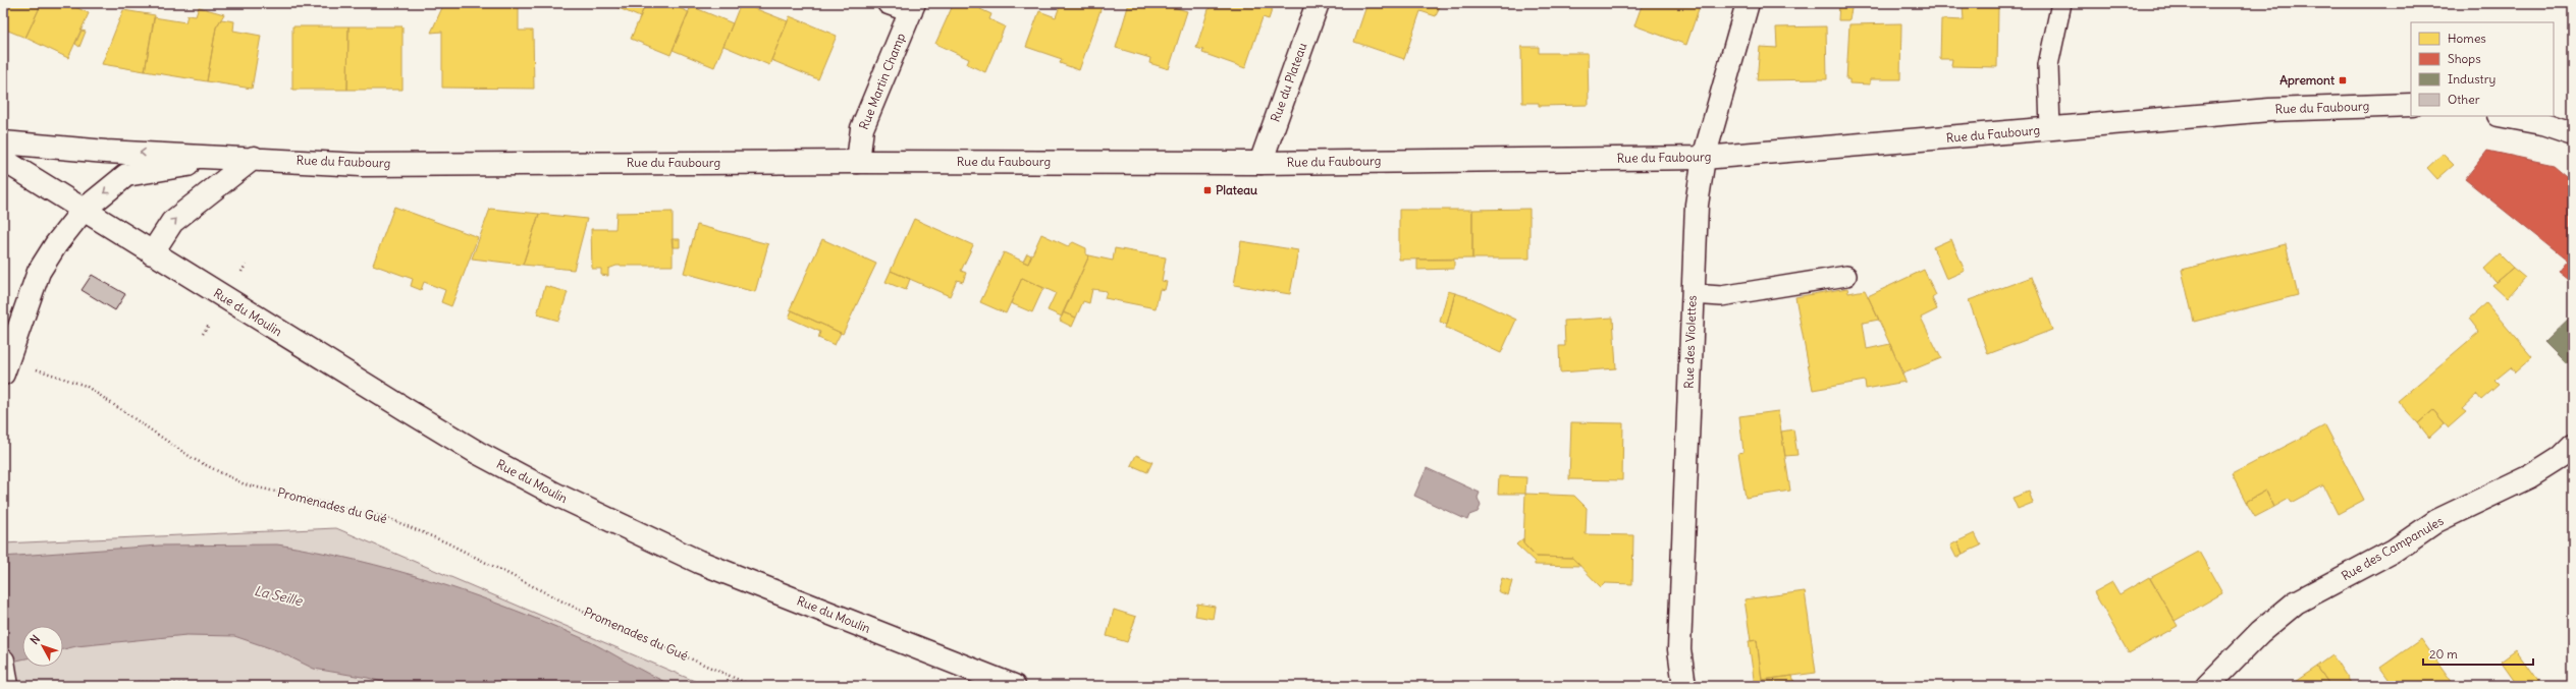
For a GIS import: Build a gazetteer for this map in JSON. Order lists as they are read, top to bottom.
{
  "streets": {
    "main road": [
      "Rue Martin Champ",
      "Rue du Plateau",
      "Rue du Faubourg",
      "Rue du Moulin",
      "Rue des Violettes",
      "Rue des Campanules"
    ],
    "path": ["Promenades du Gué"]
  },
  "crossings": [
    ["Rue Martin Champ", "Rue du Faubourg"],
    ["Rue du Plateau", "Rue du Faubourg"],
    ["Rue du Faubourg", "Rue du Moulin"],
    ["Rue du Faubourg", "Rue des Violettes"],
    ["Rue du Faubourg", "Promenades du Gué"]
  ],
  "water": ["La Seille"],
  "places": {
    "transit": ["Apremont", "Plateau"]
  },
  "legend": [
    "Homes",
    "Shops",
    "Industry",
    "Other"
  ],
  "scale_bar": "20 m",
  "north": "top left"
}
